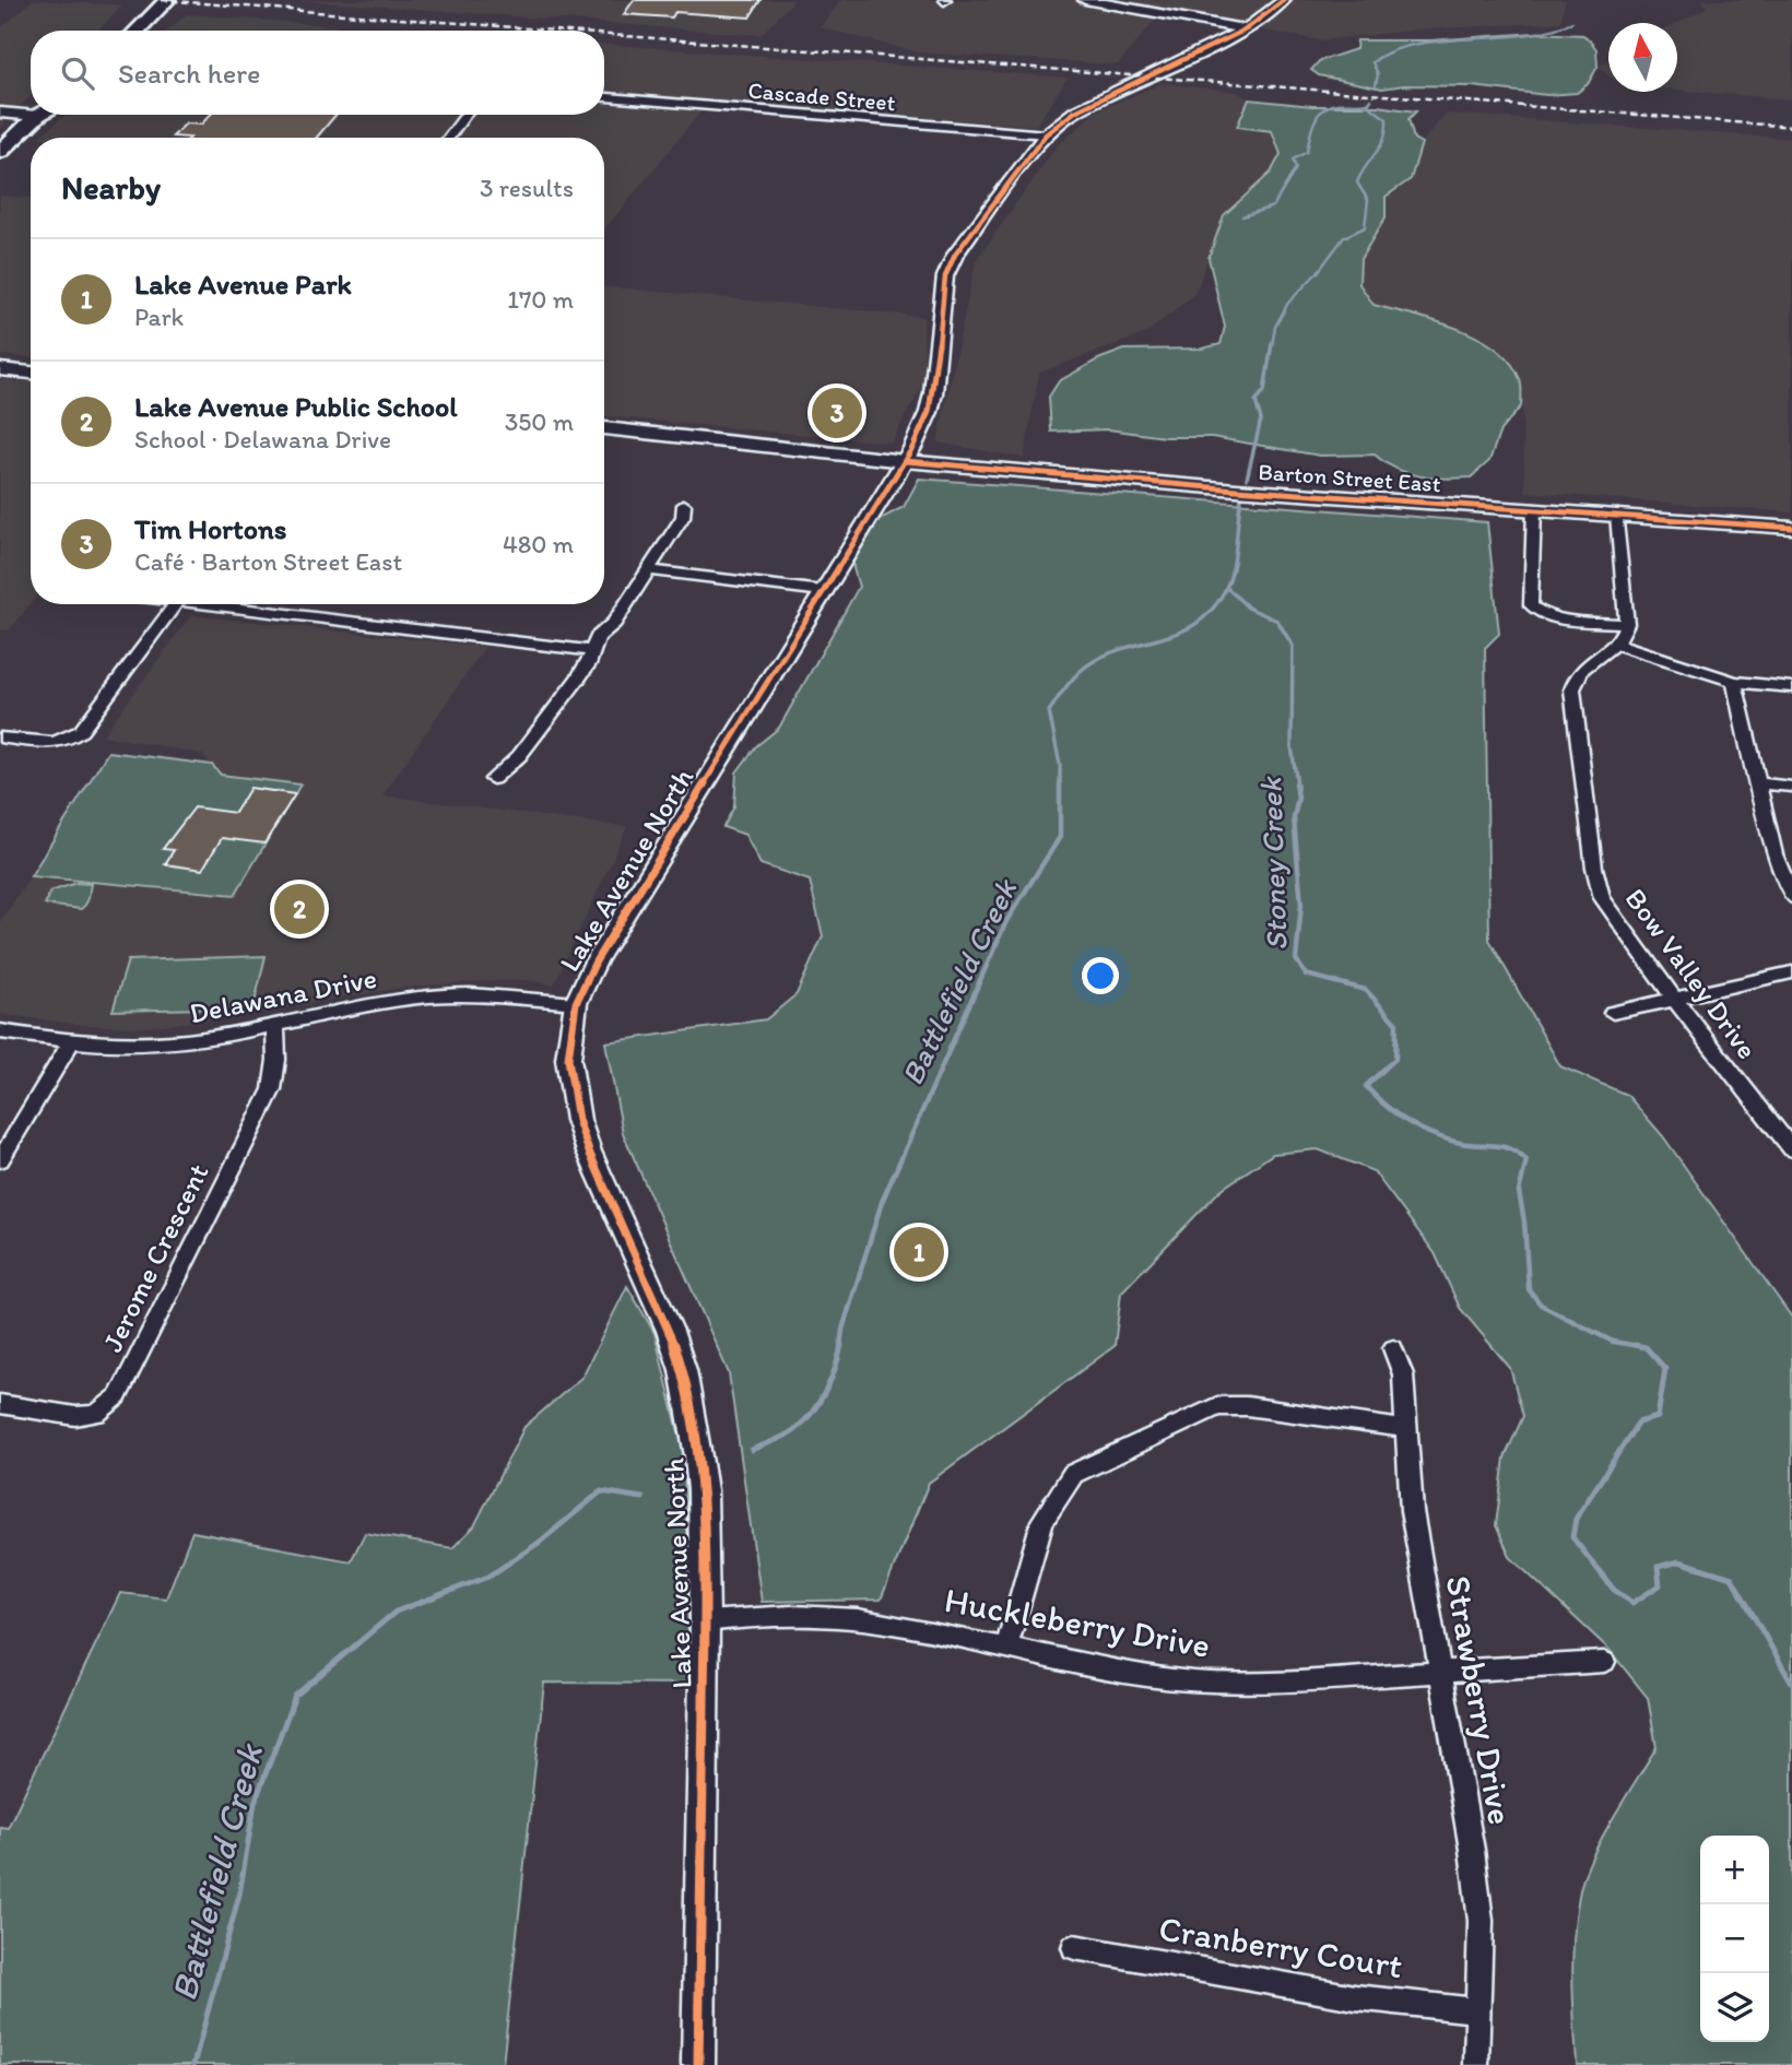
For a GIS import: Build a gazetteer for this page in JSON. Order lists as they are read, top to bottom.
{
  "streets": {
    "main road": ["Barton Street East"],
    "street": [
      "Cascade Street",
      "Lake Avenue North",
      "Bow Valley Drive",
      "Delawana Drive",
      "Jerome Crescent",
      "Huckleberry Drive",
      "Strawberry Drive",
      "Cranberry Court"
    ]
  },
  "crossings": [
    ["Cascade Street", "Lake Avenue North"],
    ["Barton Street East", "Lake Avenue North"],
    ["Lake Avenue North", "Delawana Drive"],
    ["Lake Avenue North", "Huckleberry Drive"],
    ["Delawana Drive", "Jerome Crescent"],
    ["Huckleberry Drive", "Strawberry Drive"],
    ["Strawberry Drive", "Cranberry Court"]
  ],
  "water": ["Stoney Creek", "Battlefield Creek"],
  "north": "top",
  "page": {
    "search": "Search here",
    "heading": ["Nearby", "3 results"],
    "list": [
      {
        "mark": "1",
        "name": "Lake Avenue Park",
        "note": "Park",
        "value": "170 m"
      },
      {
        "mark": "2",
        "name": "Lake Avenue Public School",
        "note": "School · Delawana Drive",
        "value": "350 m"
      },
      {
        "mark": "3",
        "name": "Tim Hortons",
        "note": "Café · Barton Street East",
        "value": "480 m"
      }
    ],
    "pins": ["3", "2", "1"],
    "map_buttons": ["+", "−"]
  }
}
